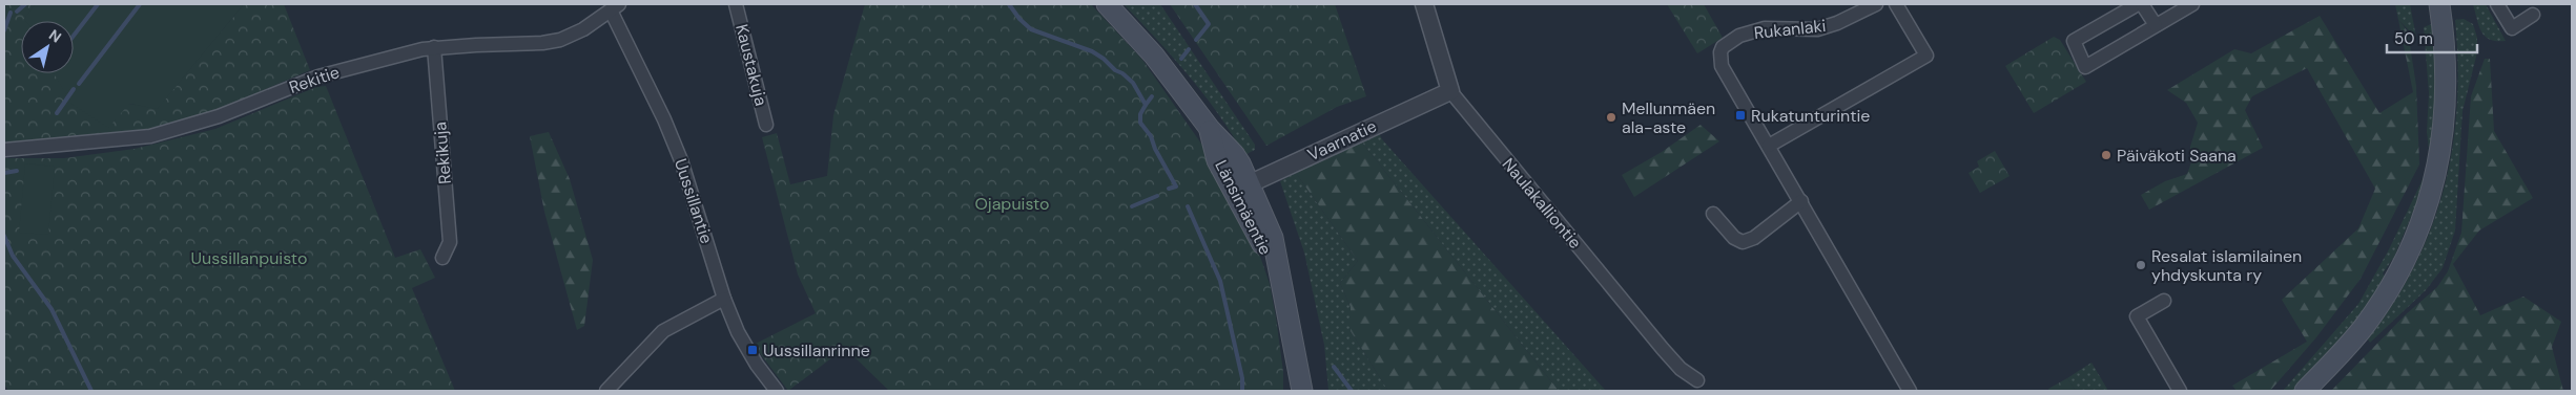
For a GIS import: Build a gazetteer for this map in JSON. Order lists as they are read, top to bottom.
{
  "streets": {
    "main road": ["Länsimäentie"],
    "street": [
      "Rukanlaki",
      "Kaustakuja",
      "Rekitie",
      "Vaarnatie",
      "Rekikuja",
      "Uussillantie",
      "Naulakalliontie"
    ]
  },
  "crossings": [
    ["Rekitie", "Rekikuja"],
    ["Rekitie", "Uussillantie"],
    ["Vaarnatie", "Naulakalliontie"],
    ["Vaarnatie", "Länsimäentie"]
  ],
  "parks": ["Ojapuisto", "Uussillanpuisto"],
  "places": {
    "transit": ["Rukatunturintie", "Uussillanrinne"],
    "other": ["Mellunmäen ala-aste", "Päiväkoti Saana", "Resalat islamilainen yhdyskunta ry"]
  },
  "scale_bar": "50 m",
  "north": "top right"
}
